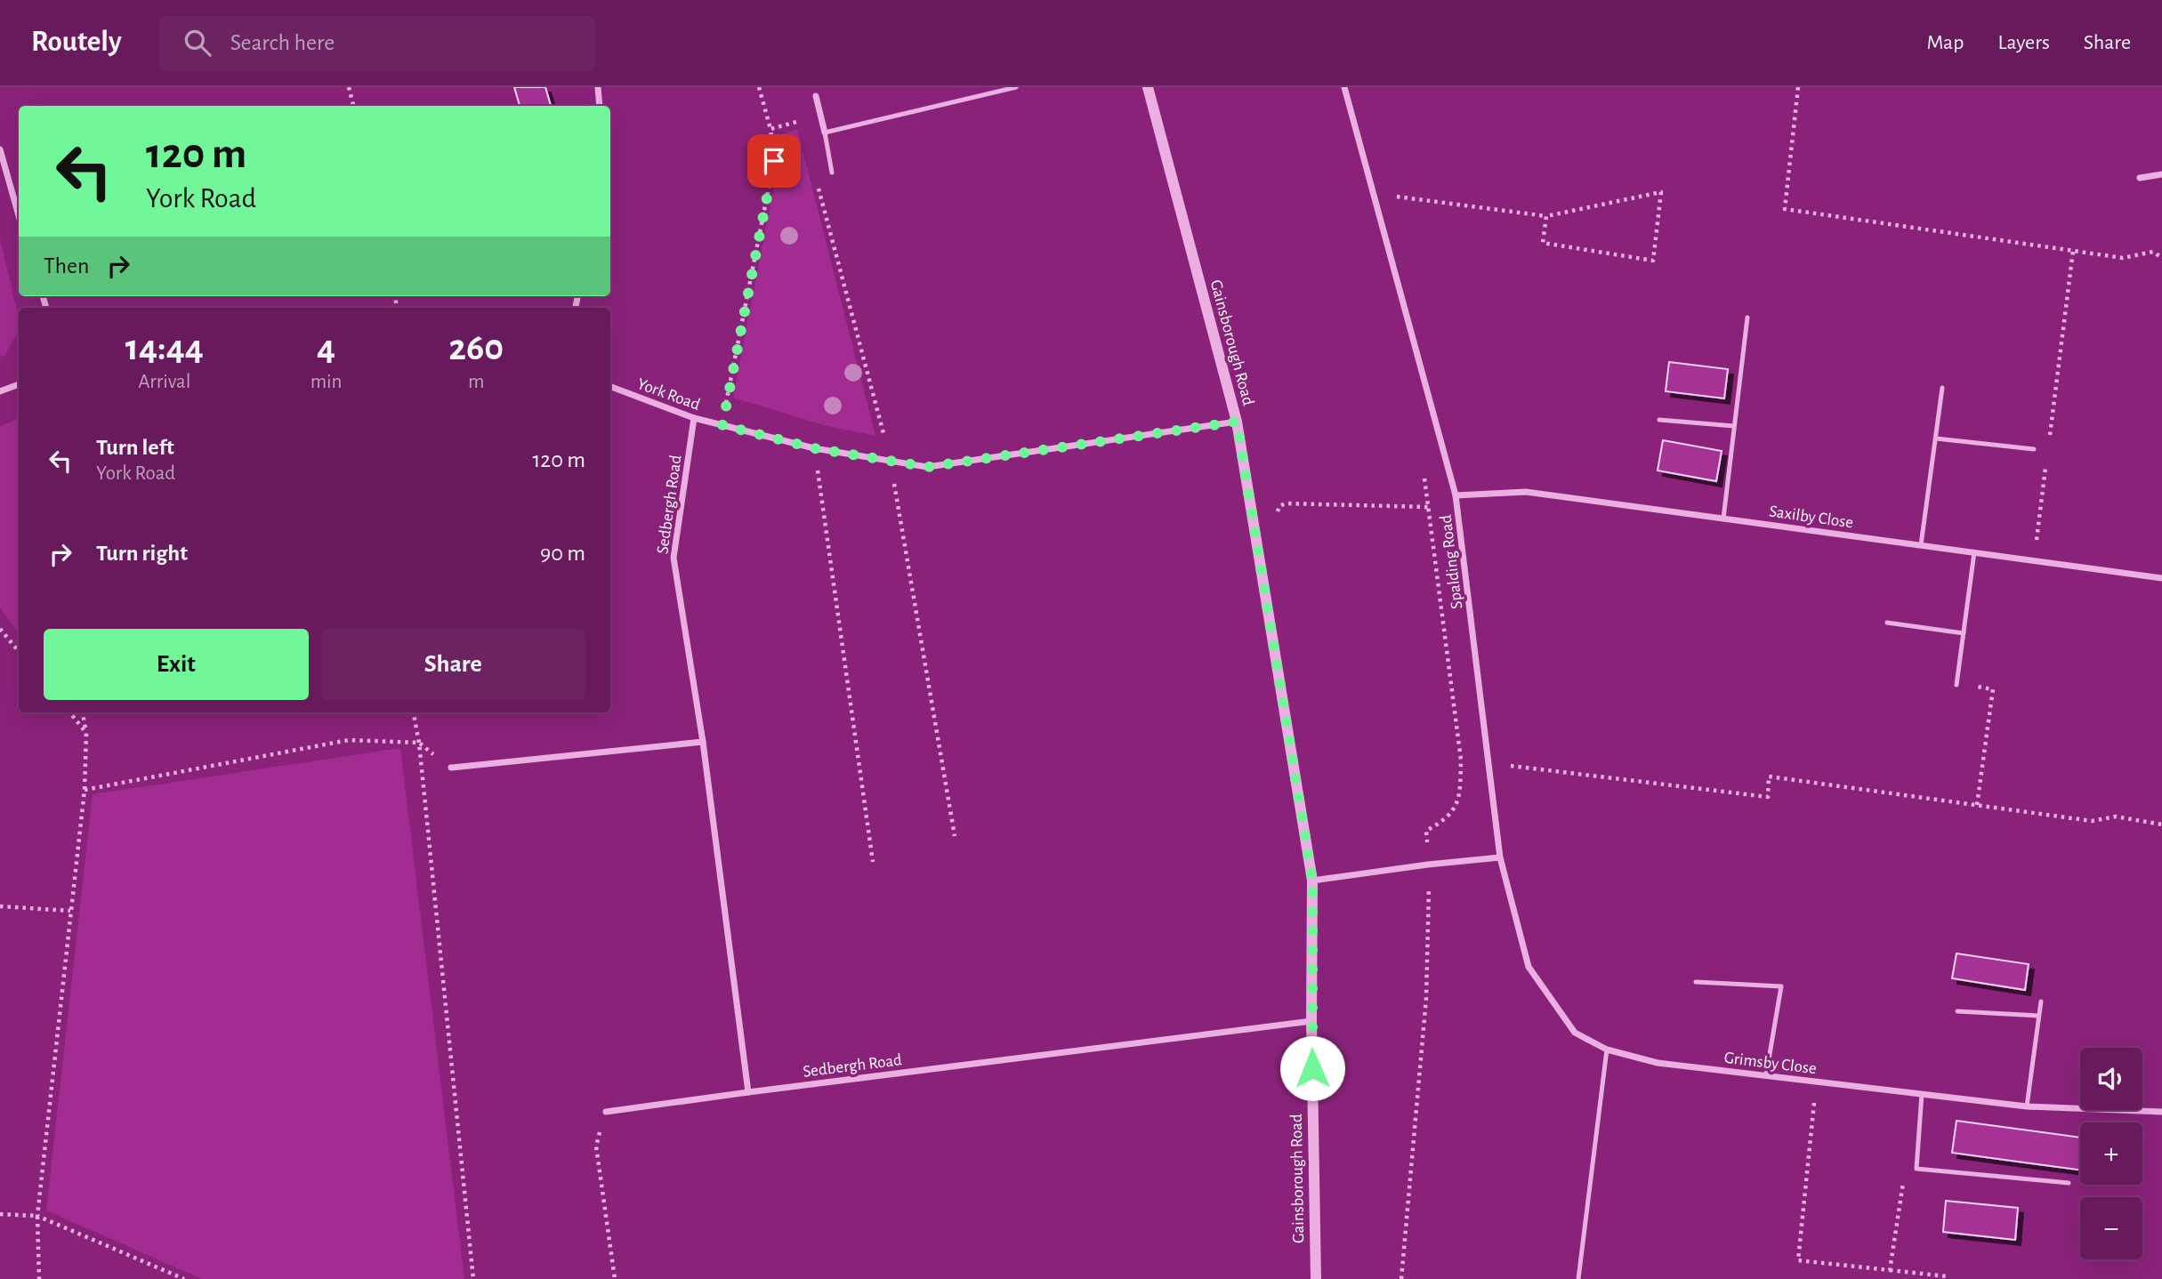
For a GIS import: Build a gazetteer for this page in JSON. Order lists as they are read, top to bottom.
{
  "streets": {
    "street": [
      "Gainsborough Road",
      "York Road",
      "Sedbergh Road",
      "Saxilby Close",
      "Spalding Road",
      "Grimsby Close"
    ]
  },
  "crossings": [
    ["Gainsborough Road", "York Road"],
    ["Gainsborough Road", "Sedbergh Road"],
    ["York Road", "Sedbergh Road"],
    ["Saxilby Close", "Spalding Road"],
    ["Spalding Road", "Grimsby Close"]
  ],
  "page": {
    "header": "Routely",
    "search": "Search here",
    "nav": ["Map", "Layers", "Share"],
    "turn": ["120 m", "York Road"],
    "then": "Then",
    "eta": [
      "14:44",
      "Arrival",
      "4",
      "min",
      "260",
      "m"
    ],
    "list": [
      {
        "name": "Turn left",
        "note": "York Road",
        "value": "120 m"
      },
      {
        "name": "Turn right",
        "value": "90 m"
      }
    ],
    "buttons": ["Exit", "Share"],
    "map_buttons": ["+", "−"]
  }
}
